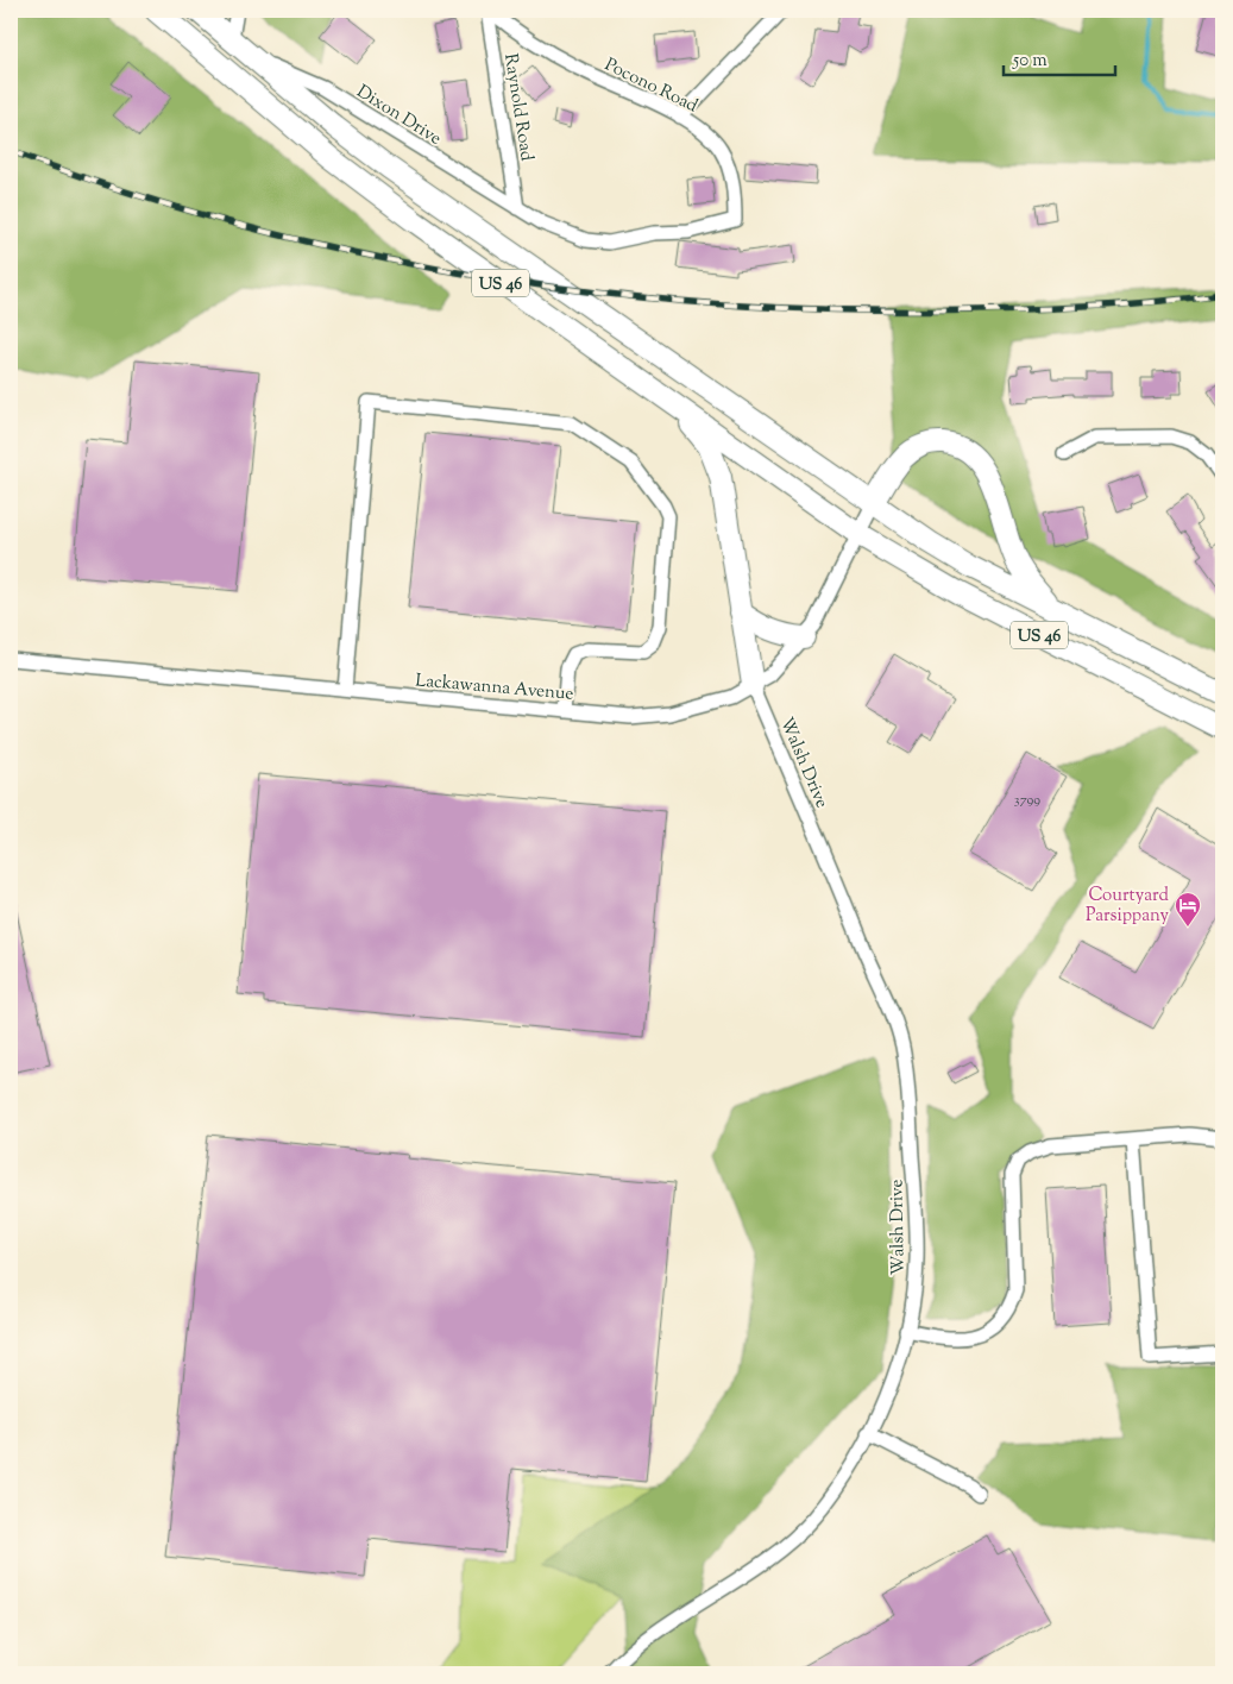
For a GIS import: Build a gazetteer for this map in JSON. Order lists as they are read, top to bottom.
{
  "streets": {
    "highway": ["US 46"],
    "street": [
      "Pocono Road",
      "Raynold Road",
      "Dixon Drive",
      "Lackawanna Avenue",
      "Walsh Drive"
    ]
  },
  "crossings": [
    ["Pocono Road", "Raynold Road"],
    ["Pocono Road", "Dixon Drive"],
    ["Raynold Road", "Dixon Drive"],
    ["Dixon Drive", "US 46"],
    ["US 46", "Lackawanna Avenue"],
    ["Lackawanna Avenue", "Walsh Drive"]
  ],
  "places": {
    "hotel": ["Courtyard Parsippany"]
  },
  "house_numbers": ["3799"],
  "scale_bar": "50 m"
}
